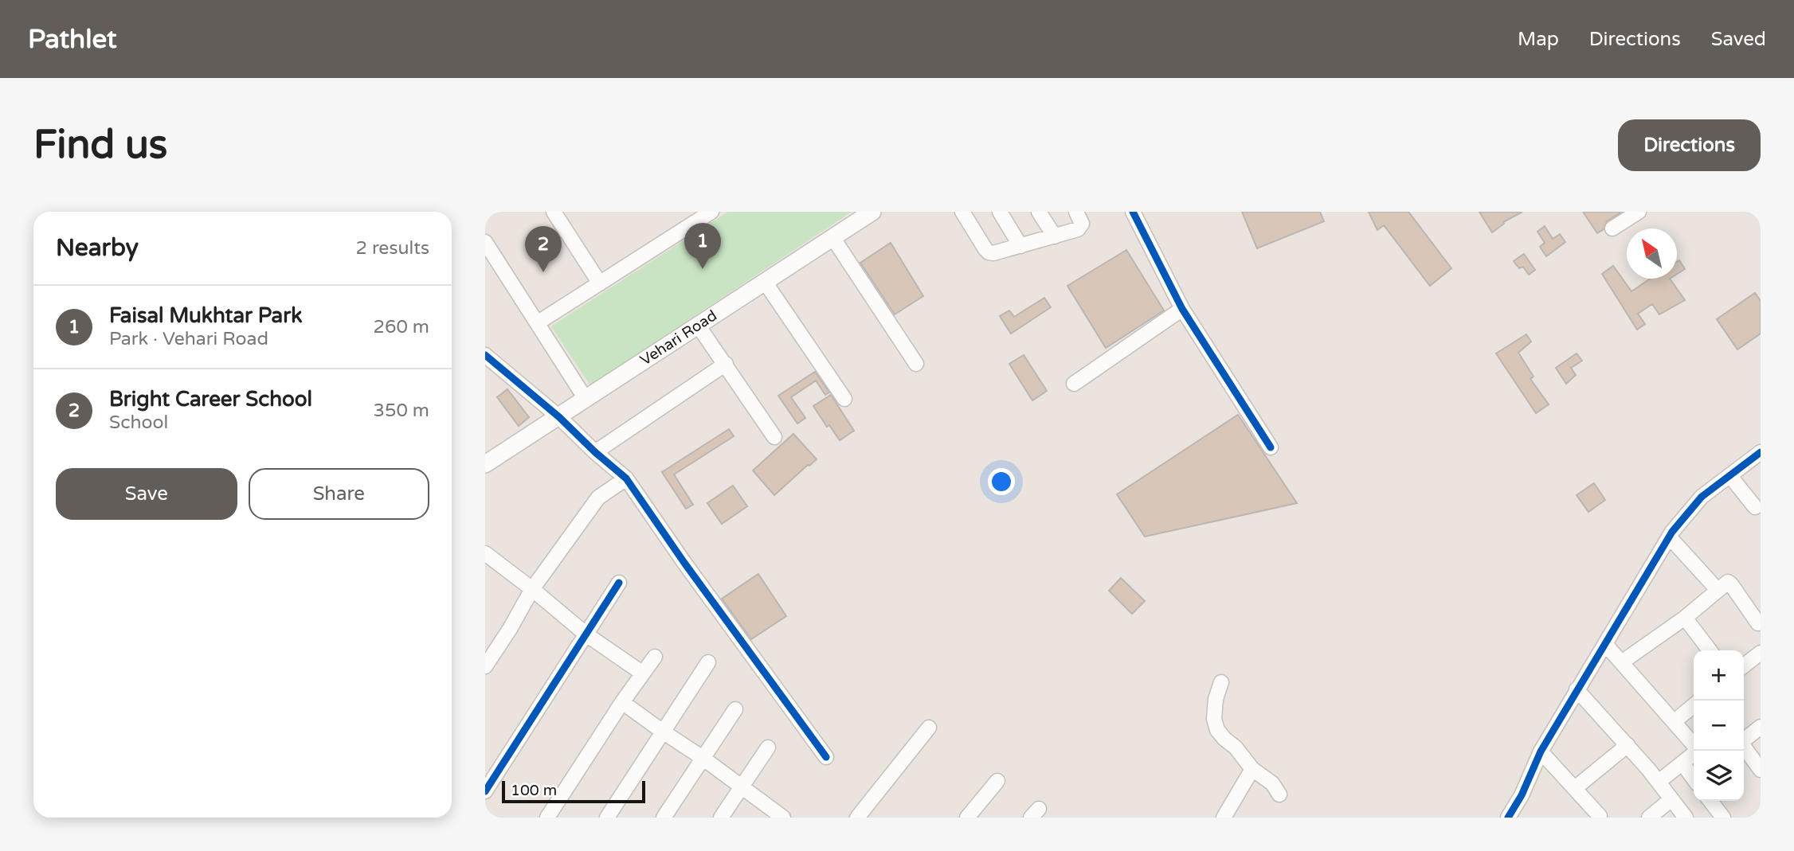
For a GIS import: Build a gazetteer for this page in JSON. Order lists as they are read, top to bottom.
{
  "streets": {
    "main road": ["Vehari Road"]
  },
  "scale_bar": "100 m",
  "north": "top left",
  "page": {
    "header": "Pathlet",
    "nav": ["Map", "Directions", "Saved"],
    "buttons": [
      "Directions",
      ["Save", "Share"]
    ],
    "title": "Find us",
    "heading": ["Nearby", "2 results"],
    "pins": ["1", "2"],
    "list": [
      {
        "mark": "1",
        "name": "Faisal Mukhtar Park",
        "note": "Park · Vehari Road",
        "value": "260 m"
      },
      {
        "mark": "2",
        "name": "Bright Career School",
        "note": "School",
        "value": "350 m"
      }
    ],
    "map_buttons": ["+", "−"],
    "scale": "100 m"
  }
}
